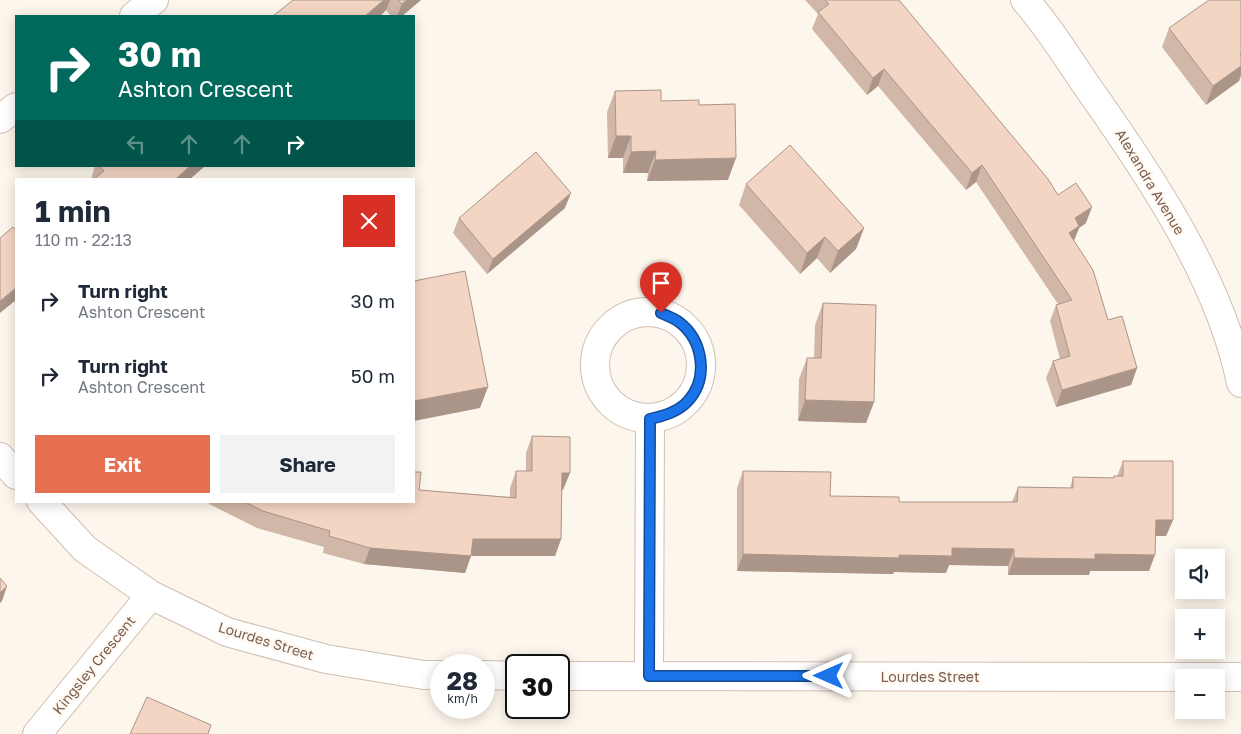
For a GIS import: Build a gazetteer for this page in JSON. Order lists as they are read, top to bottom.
{
  "streets": {
    "street": ["Alexandra Avenue", "Lourdes Street", "Kingsley Crescent"]
  },
  "crossings": [
    ["Lourdes Street", "Kingsley Crescent"]
  ],
  "page": {
    "turn": ["30 m", "Ashton Crescent"],
    "heading": ["1 min", "110 m · 22:13"],
    "list": [
      {
        "name": "Turn right",
        "note": "Ashton Crescent",
        "value": "30 m"
      },
      {
        "name": "Turn right",
        "note": "Ashton Crescent",
        "value": "50 m"
      }
    ],
    "buttons": ["Exit", "Share"],
    "map_buttons": ["+", "−"],
    "speed": "28 km/h",
    "limit": "30"
  }
}
